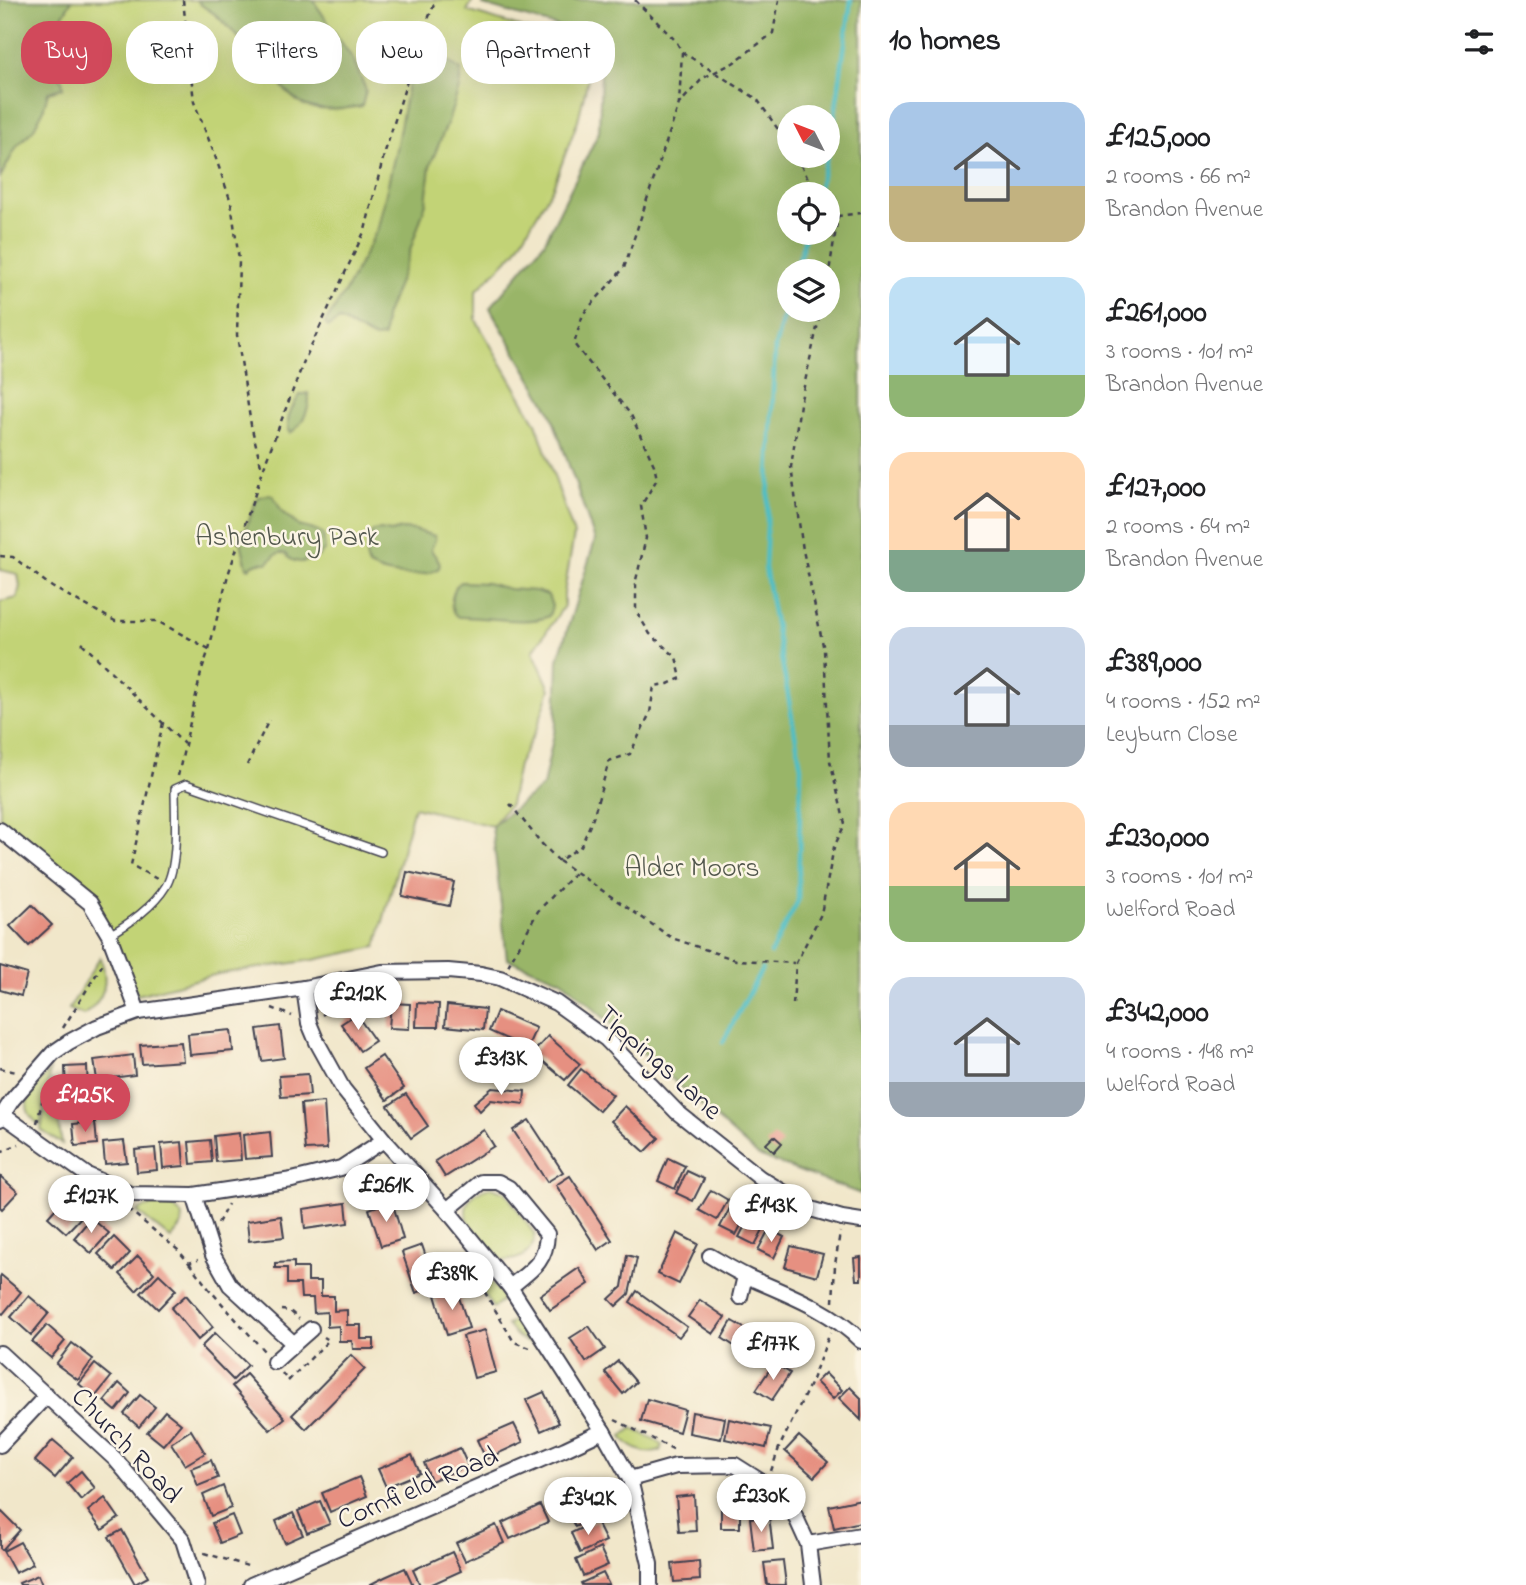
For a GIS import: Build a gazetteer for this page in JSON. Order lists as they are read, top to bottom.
{
  "streets": {
    "street": ["Tippings Lane", "Church Road", "Cornfield Road"]
  },
  "parks": ["Ashenbury Park", "Alder Moors"],
  "north": "top left",
  "page": {
    "heading": "10 homes",
    "chip": [
      "Buy",
      "Rent",
      "Filters",
      "New",
      "Apartment"
    ],
    "list": [
      {
        "name": "£125,000",
        "note": "2 rooms · 66 m² · Brandon Avenue"
      },
      {
        "name": "£261,000",
        "note": "3 rooms · 101 m² · Brandon Avenue"
      },
      {
        "name": "£127,000",
        "note": "2 rooms · 64 m² · Brandon Avenue"
      },
      {
        "name": "£389,000",
        "note": "4 rooms · 152 m² · Leyburn Close"
      },
      {
        "name": "£230,000",
        "note": "3 rooms · 101 m² · Welford Road"
      },
      {
        "name": "£342,000",
        "note": "4 rooms · 148 m² · Welford Road"
      }
    ],
    "price": [
      "£212K",
      "£313K",
      "£125K",
      "£261K",
      "£127K",
      "£143K",
      "£389K",
      "£177K",
      "£230K",
      "£342K"
    ]
  }
}
